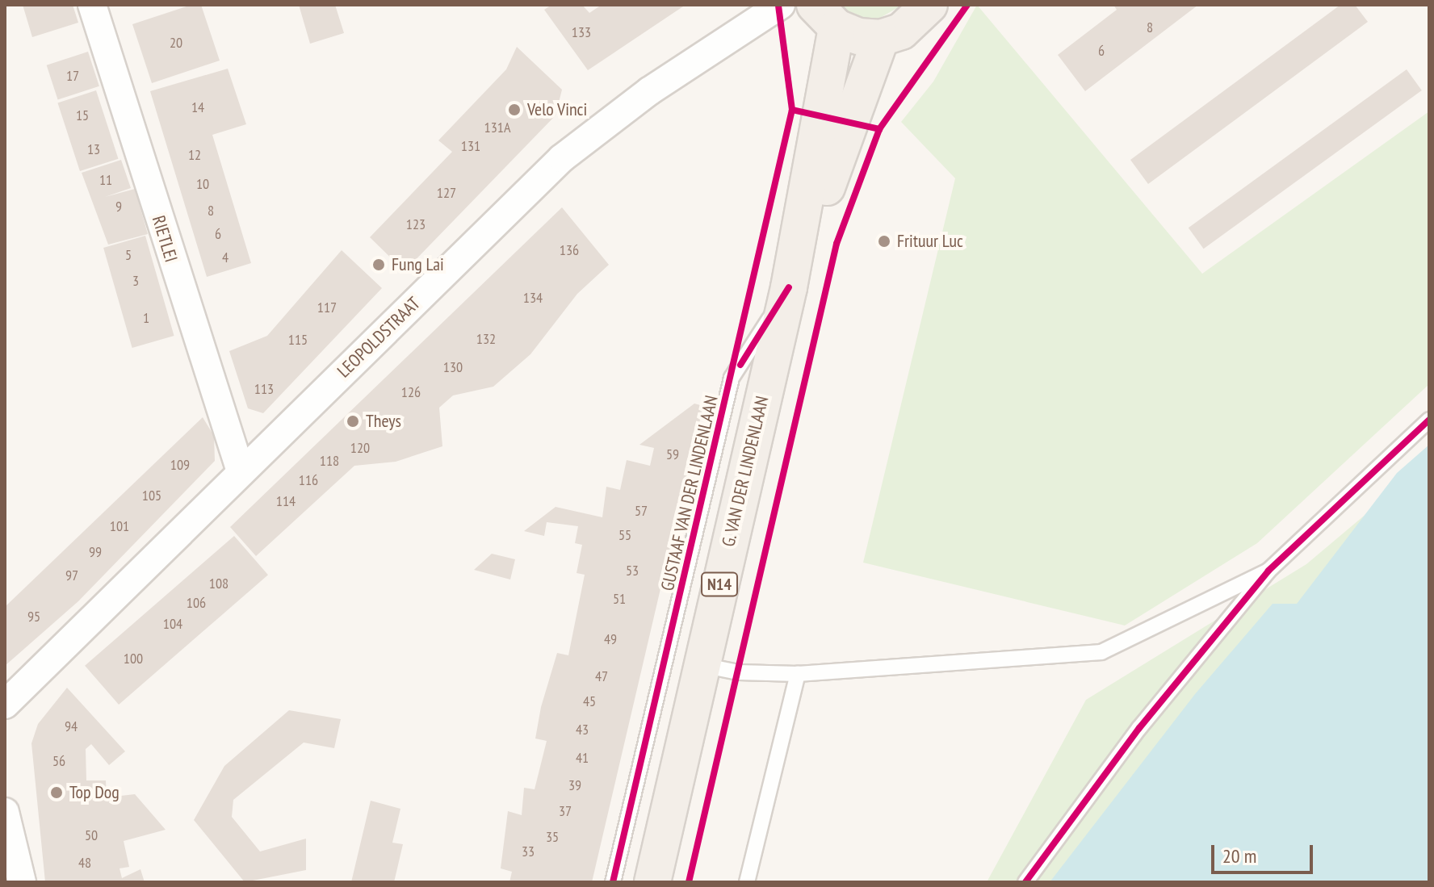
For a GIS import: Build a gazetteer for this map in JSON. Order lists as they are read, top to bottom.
{
  "streets": {
    "main road": ["G. VAN DER LINDENLAAN", "N14"],
    "street": ["RIETLEI", "LEOPOLDSTRAAT"],
    "lane": ["GUSTAAF VAN DER LINDENLAAN"]
  },
  "crossings": [
    ["RIETLEI", "LEOPOLDSTRAAT"],
    ["G. VAN DER LINDENLAAN", "GUSTAAF VAN DER LINDENLAAN"],
    ["G. VAN DER LINDENLAAN", "N14"],
    ["GUSTAAF VAN DER LINDENLAAN", "N14"]
  ],
  "places": [
    "Velo Vinci",
    "Frituur Luc",
    "Fung Lai",
    "Theys",
    "Top Dog"
  ],
  "house_numbers": [
    "8",
    "133",
    "20",
    "6",
    "17",
    "14",
    "15",
    "131A",
    "131",
    "13",
    "12",
    "11",
    "10",
    "127",
    "9",
    "8",
    "123",
    "6",
    "136",
    "5",
    "4",
    "3",
    "134",
    "117",
    "1",
    "132",
    "115",
    "130",
    "113",
    "126",
    "120",
    "59",
    "118",
    "109",
    "116",
    "105",
    "114",
    "57",
    "101",
    "55",
    "99",
    "53",
    "97",
    "108",
    "51",
    "106",
    "95",
    "104",
    "49",
    "100",
    "47",
    "45",
    "94",
    "43",
    "41",
    "56",
    "39",
    "37",
    "50",
    "35",
    "33",
    "48"
  ],
  "scale_bar": "20 m"
}
